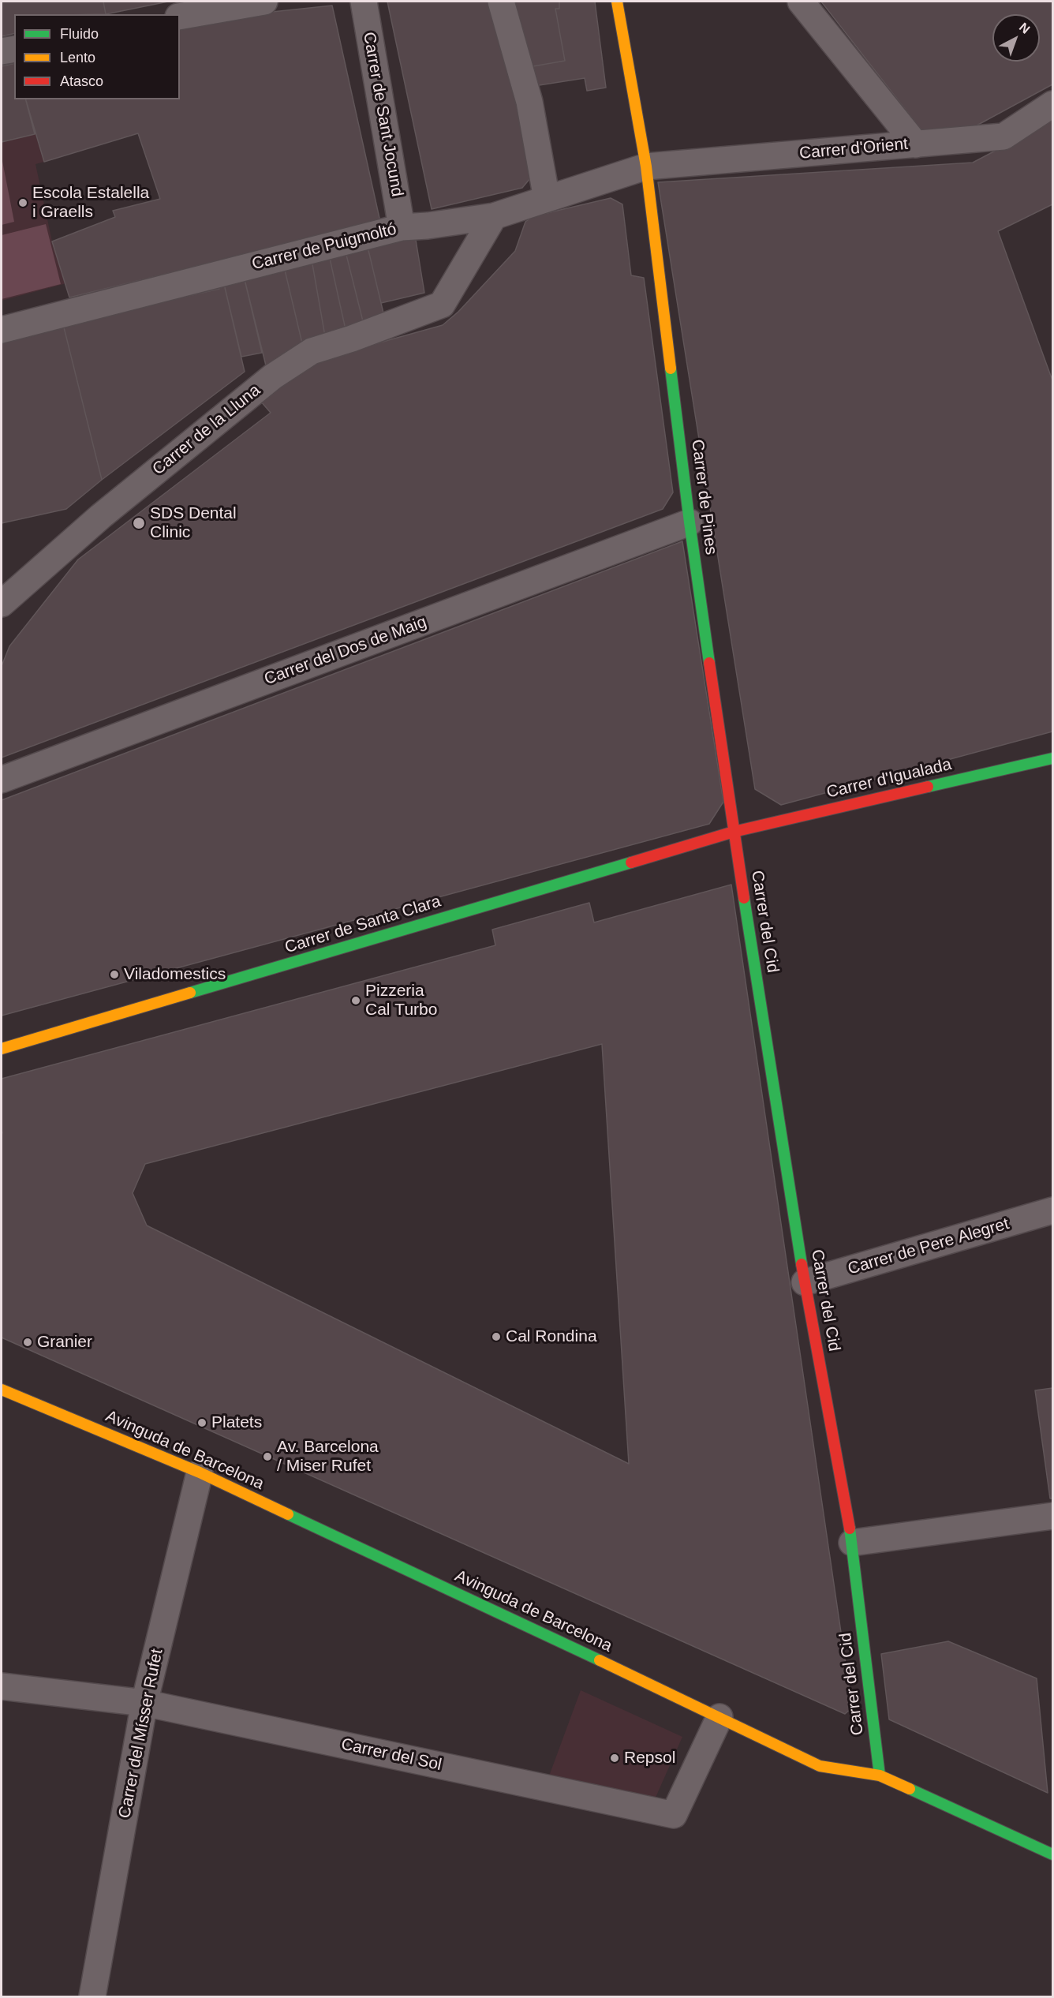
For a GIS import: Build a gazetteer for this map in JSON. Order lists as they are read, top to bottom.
{
  "streets": {
    "street": [
      "Carrer de Sant Jocund",
      "Carrer d'Orient",
      "Carrer de Puigmoltó",
      "Carrer de la Lluna",
      "Carrer de Pines",
      "Carrer del Dos de Maig",
      "Carrer d'Igualada",
      "Carrer del Cid",
      "Carrer de Santa Clara",
      "Carrer de Pere Alegret",
      "Avinguda de Barcelona",
      "Carrer del Mísser Rufet",
      "Carrer del Sol"
    ]
  },
  "crossings": [
    ["Carrer de Sant Jocund", "Carrer de Puigmoltó"],
    ["Carrer d'Orient", "Carrer de Puigmoltó"],
    ["Carrer d'Orient", "Carrer de Pines"],
    ["Carrer de Puigmoltó", "Carrer de la Lluna"],
    ["Carrer de Puigmoltó", "Carrer de Pines"],
    ["Carrer de Pines", "Carrer del Dos de Maig"],
    ["Carrer de Pines", "Carrer d'Igualada"],
    ["Carrer de Pines", "Carrer del Cid"],
    ["Carrer de Pines", "Carrer de Santa Clara"],
    ["Carrer d'Igualada", "Carrer del Cid"],
    ["Carrer d'Igualada", "Carrer de Santa Clara"],
    ["Carrer del Cid", "Carrer de Santa Clara"],
    ["Carrer del Cid", "Carrer de Pere Alegret"],
    ["Carrer del Cid", "Avinguda de Barcelona"],
    ["Avinguda de Barcelona", "Carrer del Mísser Rufet"],
    ["Avinguda de Barcelona", "Carrer del Sol"],
    ["Carrer del Mísser Rufet", "Carrer del Sol"]
  ],
  "places": [
    "Escola Estalella i Graells",
    "SDS Dental Clinic",
    "Viladomestics",
    "Pizzeria Cal Turbo",
    "Cal Rondina",
    "Granier",
    "Platets",
    "Av. Barcelona / Miser Rufet",
    "Repsol"
  ],
  "legend": ["Fluido", "Lento", "Atasco"],
  "north": "top right"
}
